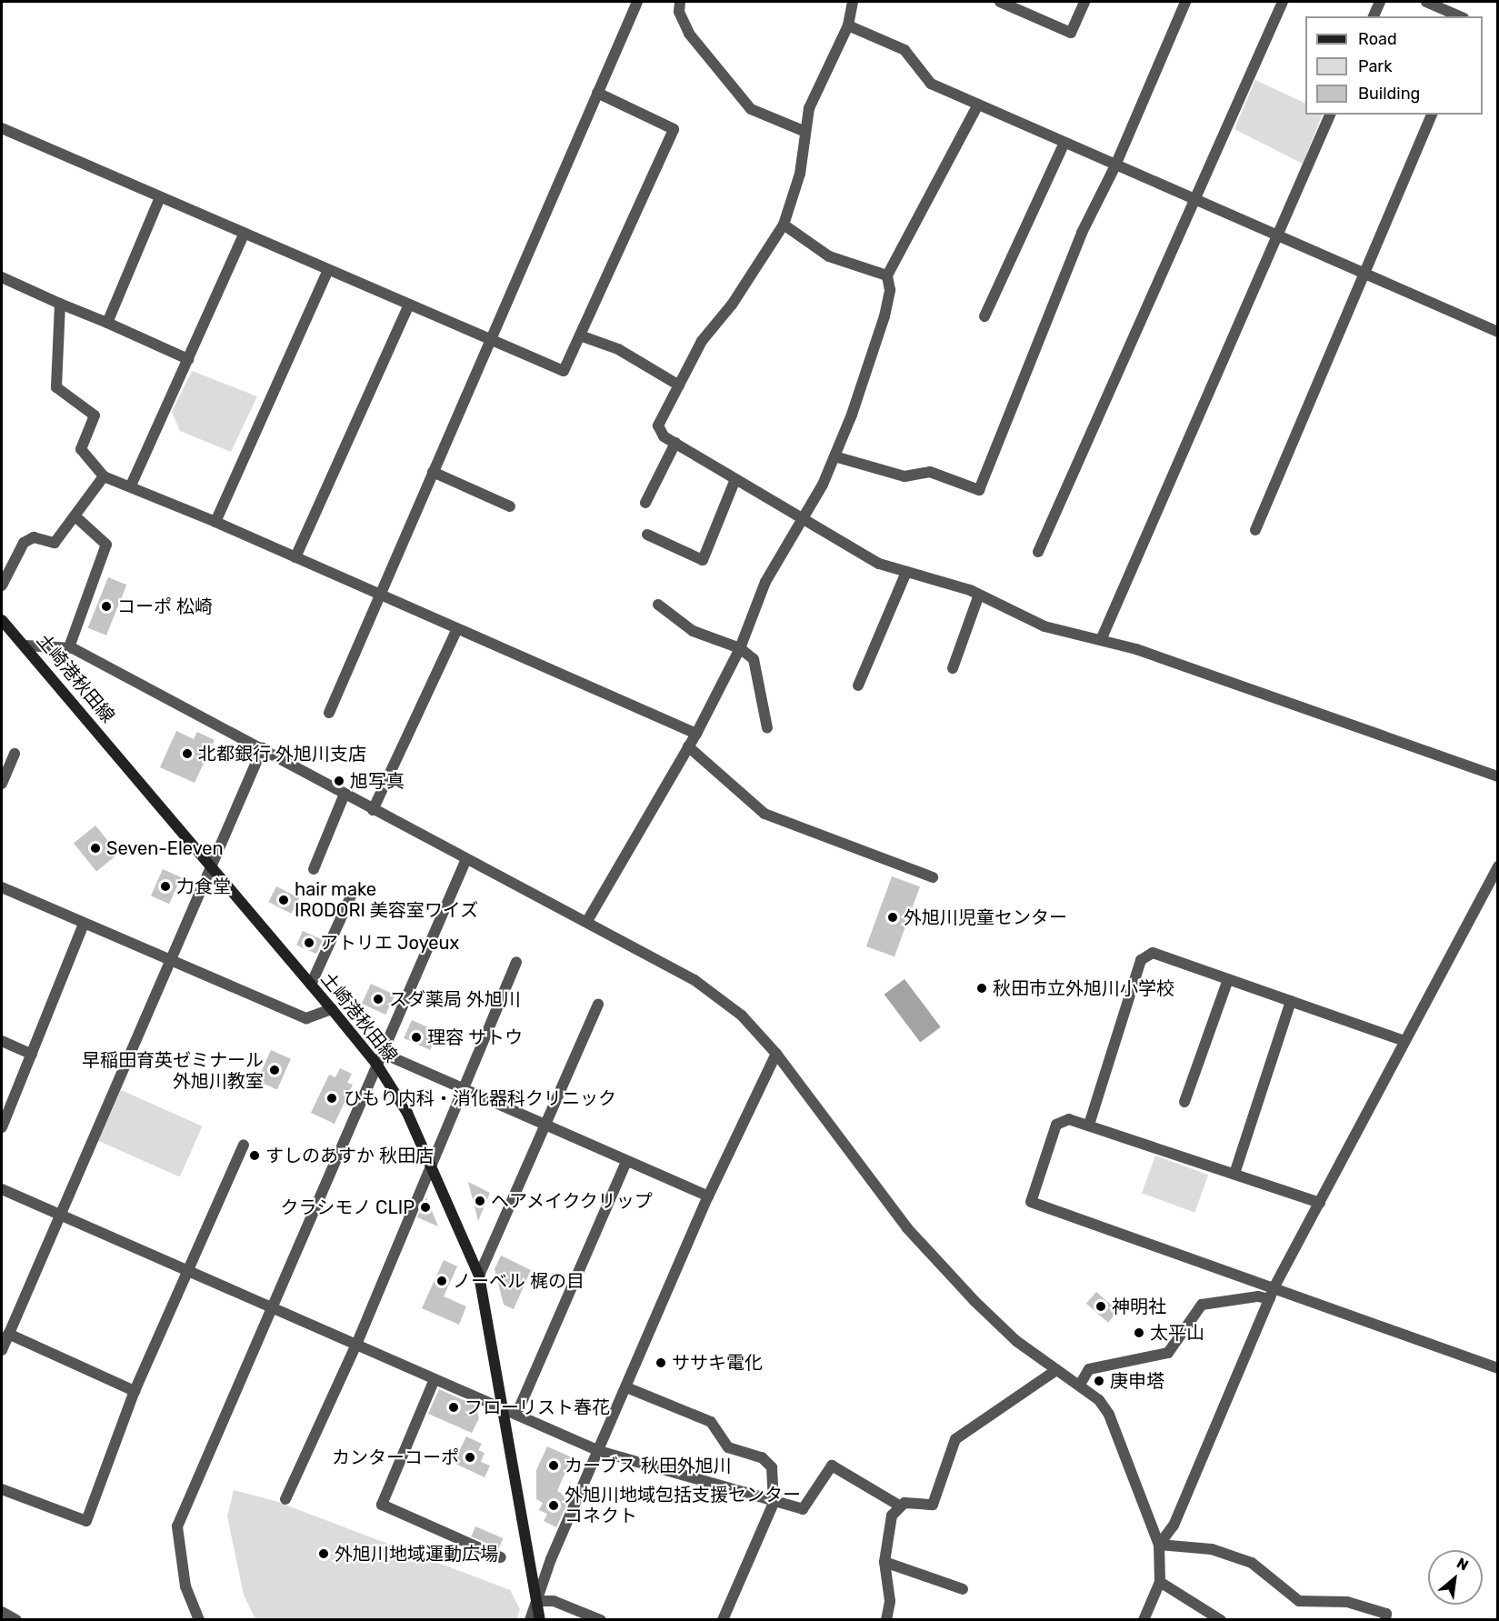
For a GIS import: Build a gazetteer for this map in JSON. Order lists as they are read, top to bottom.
{
  "streets": {
    "main road": ["土崎港秋田線"]
  },
  "places": [
    "コーポ 松崎",
    "北都銀行 外旭川支店",
    "旭写真",
    "Seven-Eleven",
    "力食堂",
    "hair make IRODORI 美容室ワイズ",
    "外旭川児童センター",
    "アトリエ Joyeux",
    "秋田市立外旭川小学校",
    "スダ薬局 外旭川",
    "理容 サトウ",
    "早稲田育英ゼミナール 外旭川教室",
    "ひもり内科・消化器科クリニック",
    "すしのあすか 秋田店",
    "ヘアメイククリップ",
    "クラシモノ CLIP",
    "ノーベル 梶の目",
    "神明社",
    "太平山",
    "ササキ電化",
    "庚申塔",
    "フローリスト春花",
    "カンターコーポ",
    "カーブス 秋田外旭川",
    "外旭川地域包括支援センター コネクト",
    "外旭川地域運動広場"
  ],
  "legend": ["Road", "Park", "Building"],
  "north": "top right"
}
